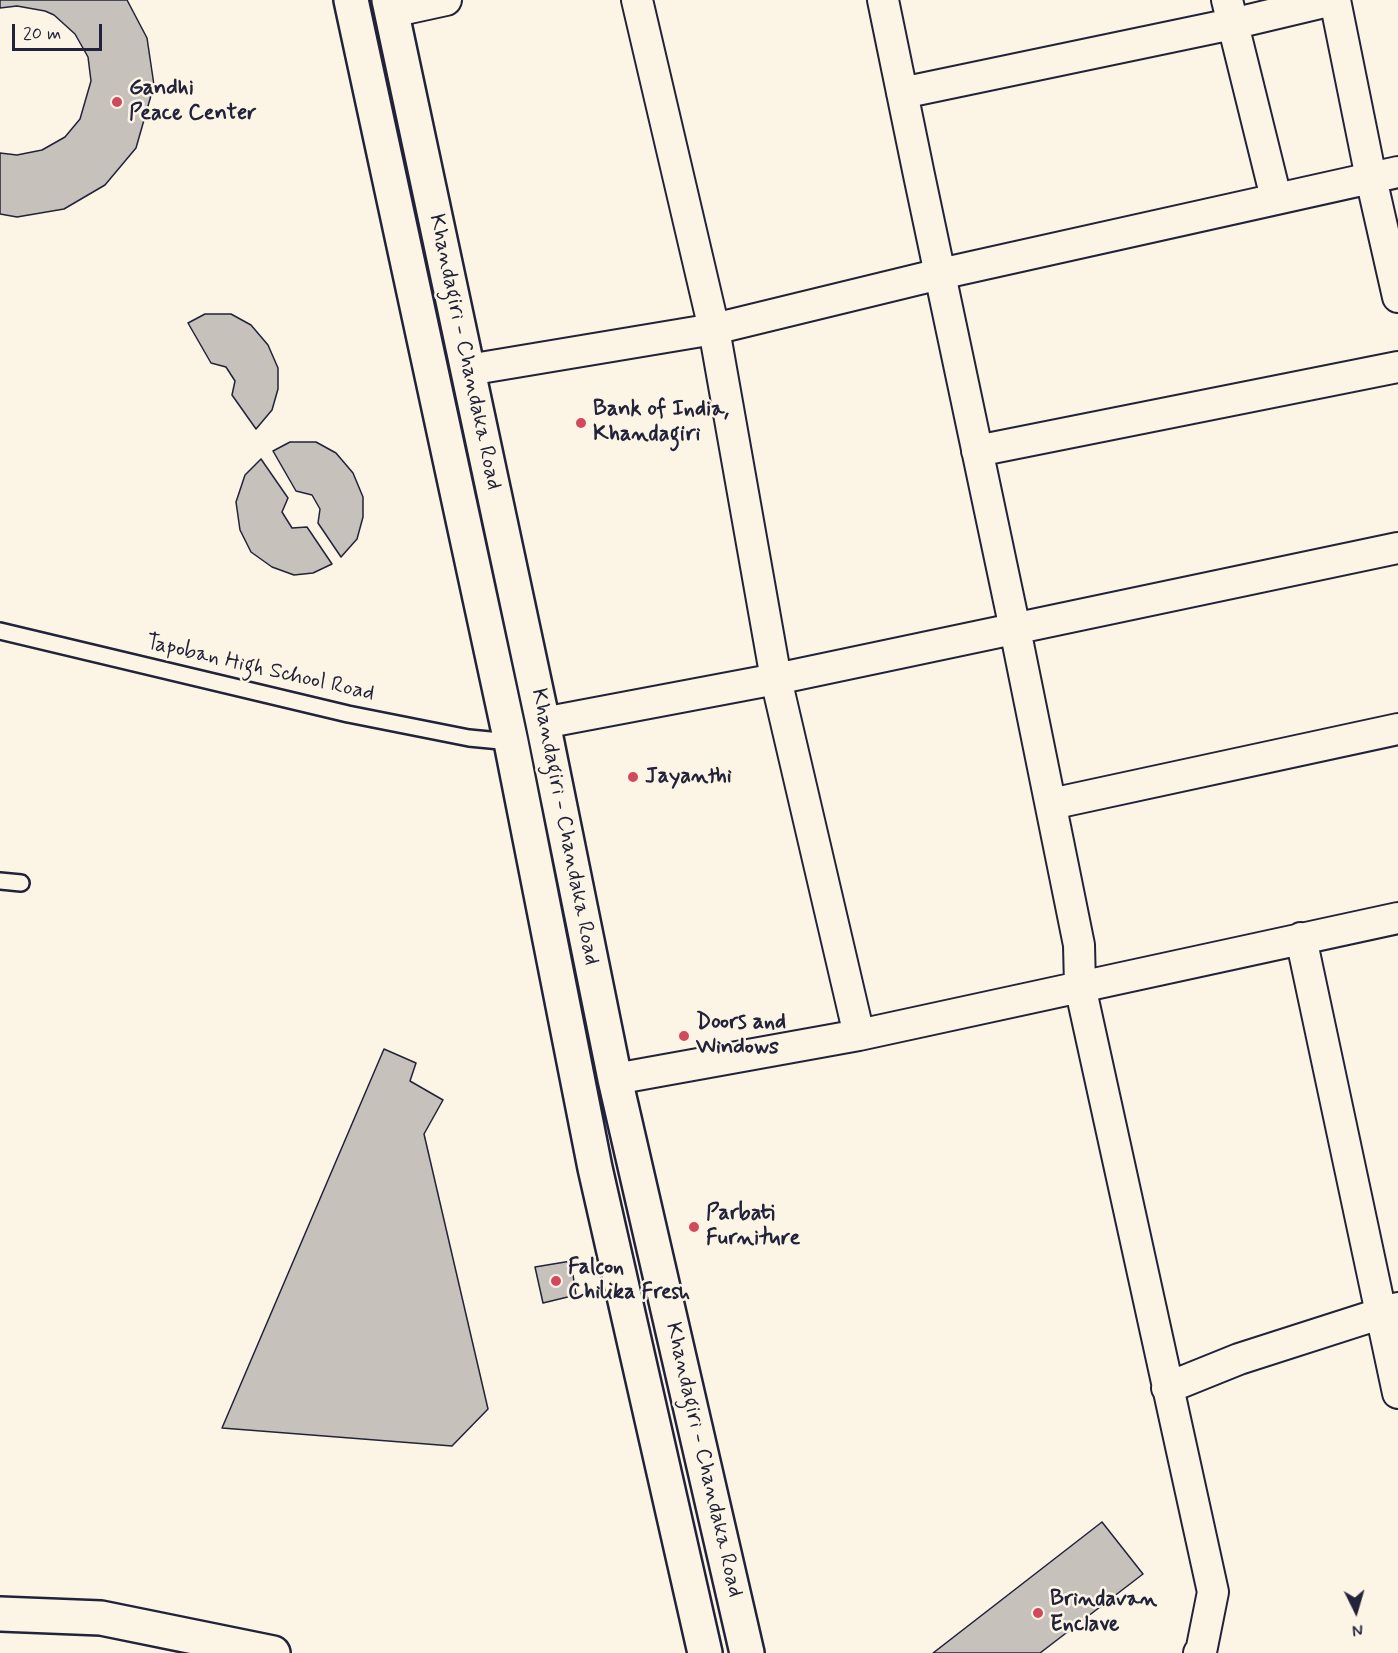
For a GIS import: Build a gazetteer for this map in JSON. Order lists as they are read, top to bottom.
{
  "streets": {
    "main road": ["Khandagiri - Chandaka Road"],
    "lane": ["Tapoban High School Road"]
  },
  "crossings": [
    ["Khandagiri - Chandaka Road", "Tapoban High School Road"]
  ],
  "places": [
    "Gandhi Peace Center",
    "Bank of India, Khandagiri",
    "Jayanthi",
    "Doors and Windows",
    "Parbati Furniture",
    "Falcon Chilika Fresh",
    "Brindavan Enclave"
  ],
  "scale_bar": "20 m",
  "north": "bottom"
}
